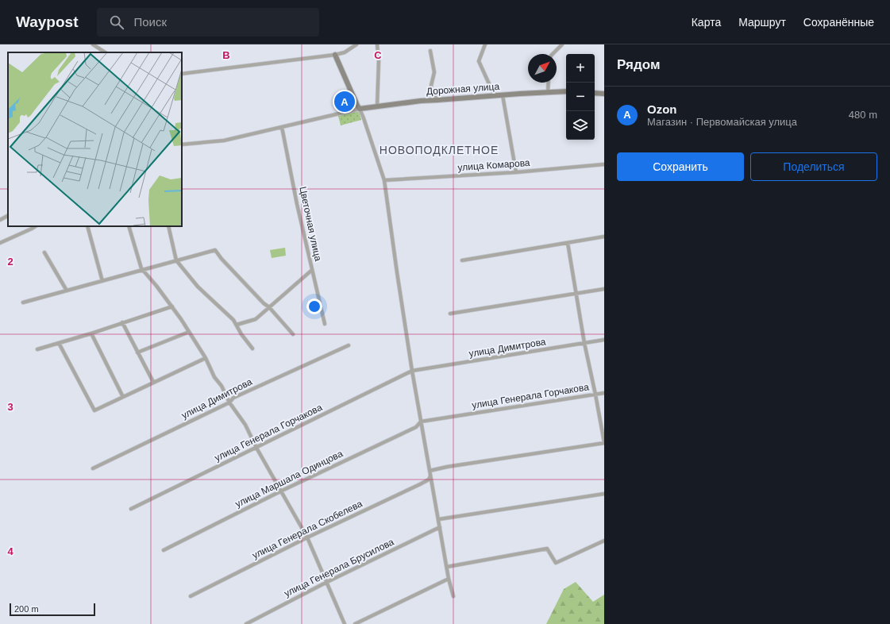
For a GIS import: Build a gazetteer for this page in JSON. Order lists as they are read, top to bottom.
{
  "streets": {
    "street": [
      "Дорожная улица",
      "улица Комарова",
      "Цветочная улица",
      "улица Димитрова",
      "улица Генерала Горчакова",
      "улица Маршала Одинцова",
      "улица Генерала Скобелева",
      "улица Генерала Брусилова"
    ]
  },
  "crossings": [
    ["улица Димитрова", "улица Генерала Горчакова"],
    ["улица Генерала Горчакова", "улица Маршала Одинцова"]
  ],
  "districts": ["НОВОПОДКЛЕТНОЕ"],
  "scale_bar": "200 m",
  "north": "top right",
  "page": {
    "header": "Waypost",
    "search": "Поиск",
    "nav": ["Карта", "Маршрут", "Сохранённые"],
    "heading": "Рядом",
    "map_buttons": ["+", "−"],
    "list": [
      {
        "mark": "A",
        "name": "Ozon",
        "note": "Магазин · Первомайская улица",
        "value": "480 m"
      }
    ],
    "pins": "A",
    "buttons": ["Сохранить", "Поделиться"],
    "scale": "200 m"
  },
  "grid": {
    "columns": ["B", "C"],
    "rows": ["2", "3", "4"]
  }
}
